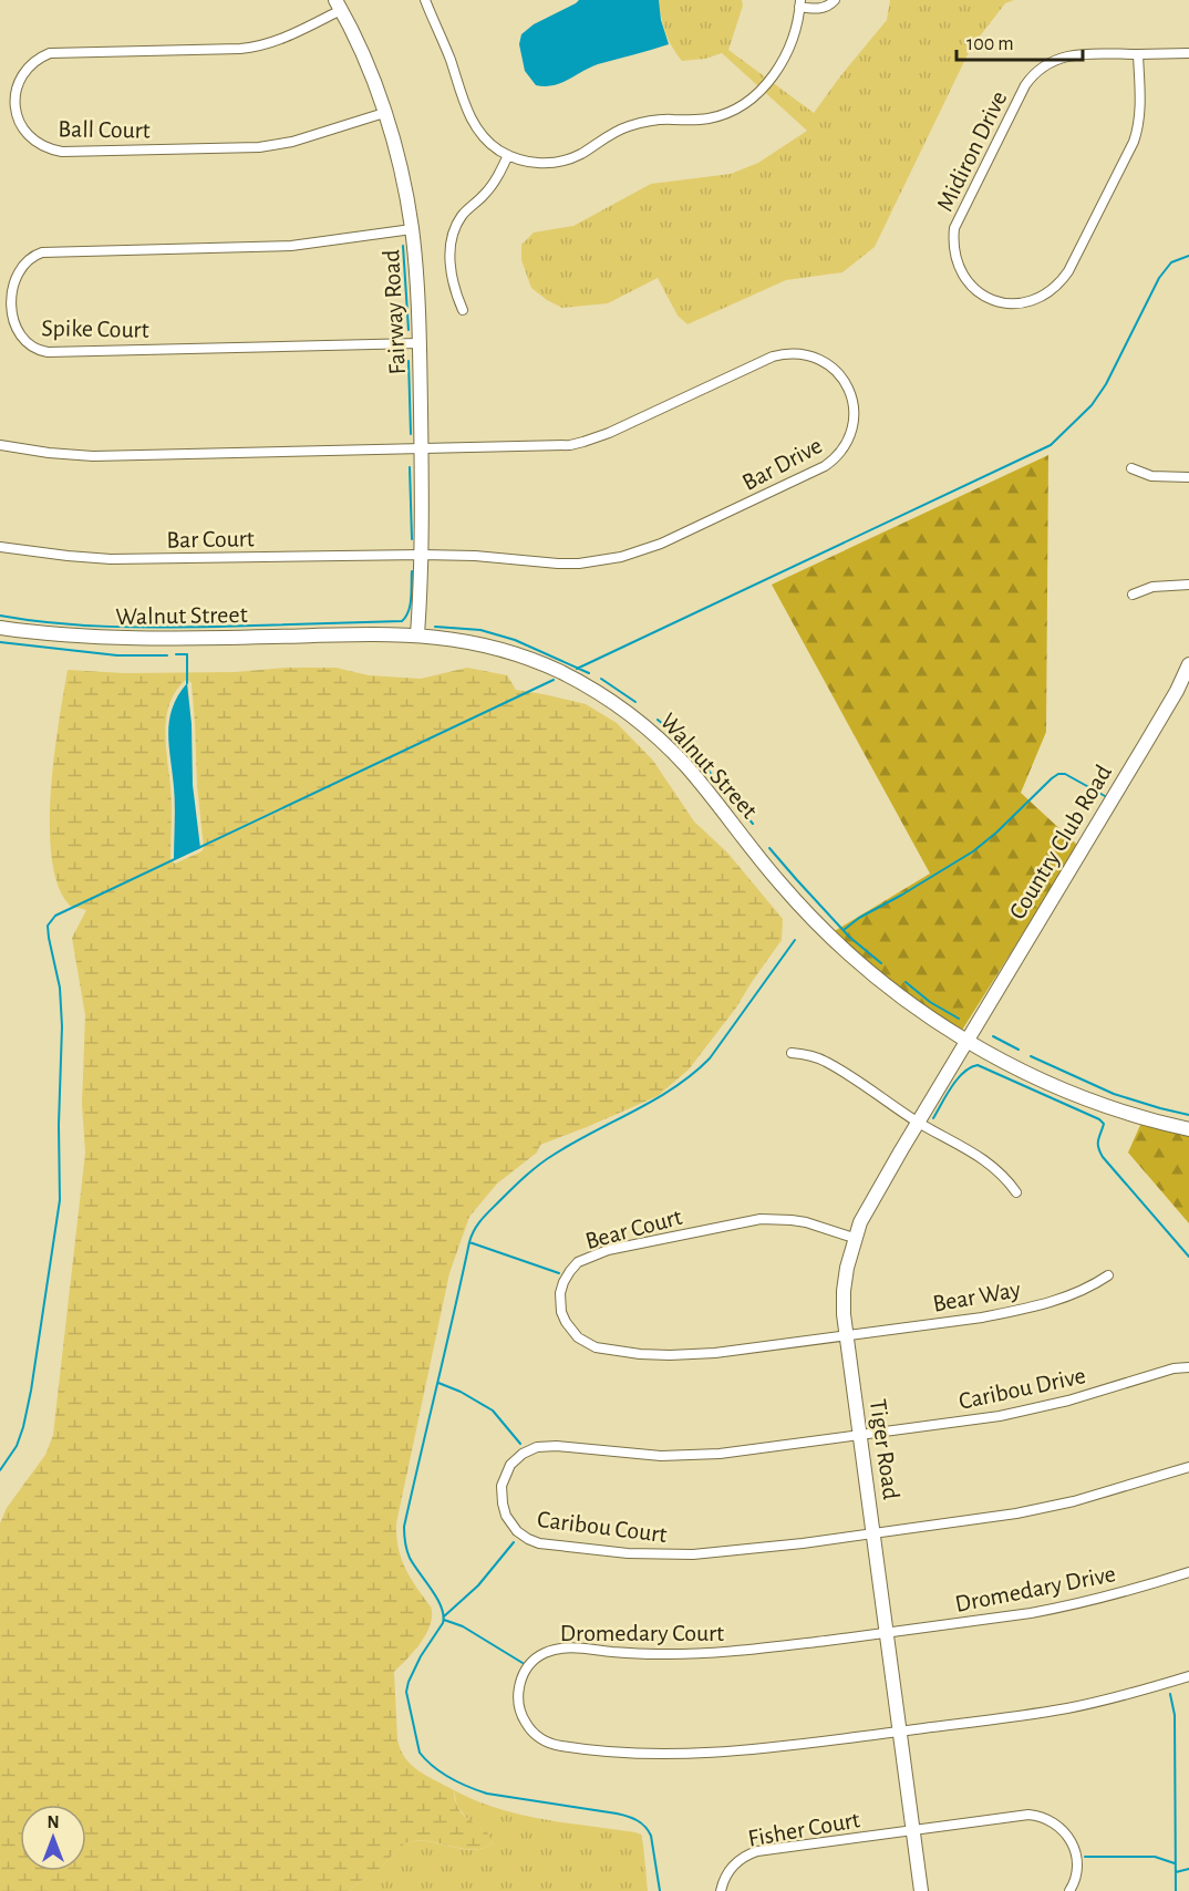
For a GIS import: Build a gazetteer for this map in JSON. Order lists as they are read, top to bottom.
{
  "streets": {
    "street": [
      "Ball Court",
      "Midiron Drive",
      "Fairway Road",
      "Spike Court",
      "Bar Drive",
      "Bar Court",
      "Walnut Street",
      "Country Club Road",
      "Bear Court",
      "Bear Way",
      "Caribou Drive",
      "Tiger Road",
      "Caribou Court",
      "Dromedary Drive",
      "Dromedary Court",
      "Fisher Court"
    ]
  },
  "crossings": [
    ["Ball Court", "Fairway Road"],
    ["Fairway Road", "Spike Court"],
    ["Fairway Road", "Bar Drive"],
    ["Fairway Road", "Bar Court"],
    ["Fairway Road", "Walnut Street"],
    ["Bar Drive", "Bar Court"],
    ["Walnut Street", "Country Club Road"],
    ["Walnut Street", "Tiger Road"],
    ["Country Club Road", "Tiger Road"],
    ["Bear Court", "Bear Way"],
    ["Bear Court", "Tiger Road"],
    ["Bear Way", "Tiger Road"],
    ["Caribou Drive", "Tiger Road"],
    ["Caribou Drive", "Caribou Court"],
    ["Tiger Road", "Caribou Court"],
    ["Tiger Road", "Dromedary Drive"],
    ["Tiger Road", "Dromedary Court"],
    ["Tiger Road", "Fisher Court"],
    ["Dromedary Drive", "Dromedary Court"]
  ],
  "scale_bar": "100 m",
  "north": "top"
}
